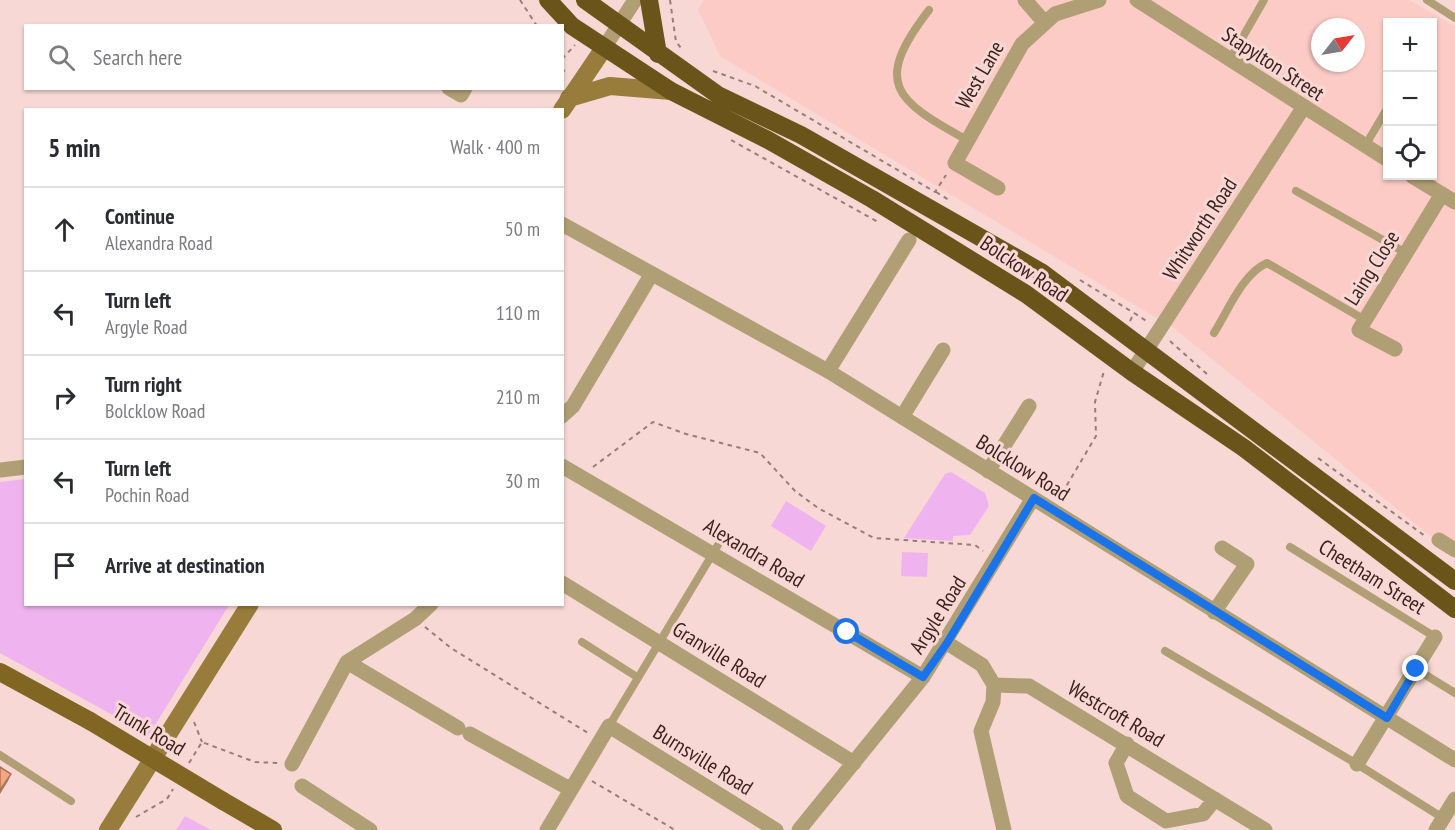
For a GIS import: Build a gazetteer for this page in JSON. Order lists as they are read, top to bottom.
{
  "streets": {
    "highway": ["Bolckow Road"],
    "main road": ["Trunk Road"],
    "street": [
      "Stapylton Street",
      "West Lane",
      "Whitworth Road",
      "Laing Close",
      "Bolcklow Road",
      "Alexandra Road",
      "Argyle Road",
      "Granville Road",
      "Westcroft Road",
      "Burnsville Road"
    ],
    "lane": ["Cheetham Street"]
  },
  "crossings": [
    ["Stapylton Street", "Whitworth Road"],
    ["Whitworth Road", "Bolckow Road"],
    ["Bolcklow Road", "Argyle Road"],
    ["Alexandra Road", "Argyle Road"],
    ["Argyle Road", "Granville Road"]
  ],
  "north": "top right",
  "page": {
    "map_buttons": ["+", "−"],
    "search": "Search here",
    "heading": ["5 min", "Walk · 400 m"],
    "list": [
      ["Continue", "Alexandra Road", "50 m"],
      ["Turn left", "Argyle Road", "110 m"],
      ["Turn right", "Bolcklow Road", "210 m"],
      ["Turn left", "Pochin Road", "30 m"],
      "Arrive at destination"
    ]
  }
}
